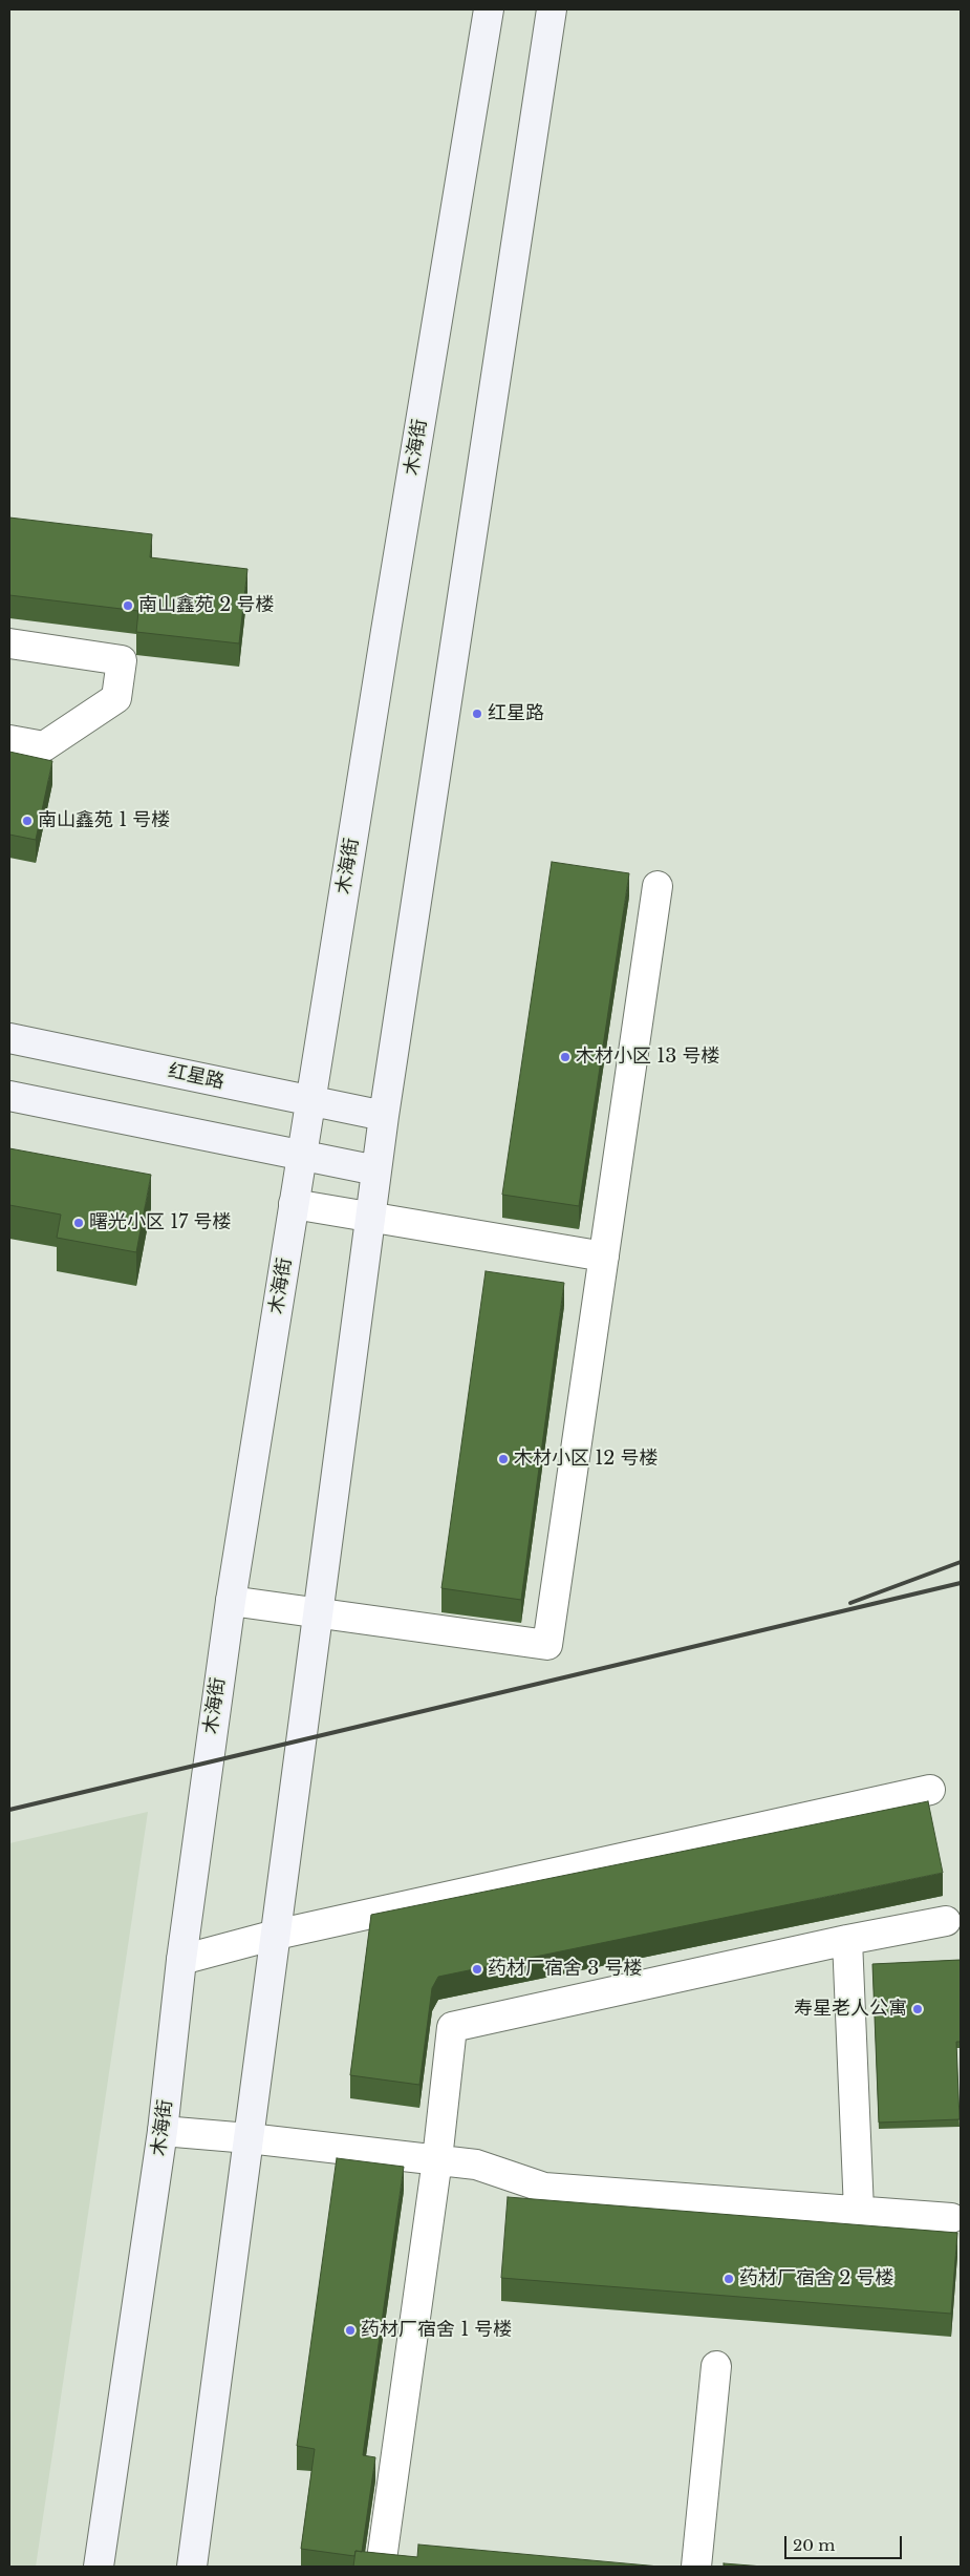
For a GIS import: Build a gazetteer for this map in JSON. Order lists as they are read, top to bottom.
{
  "streets": {
    "main road": ["木海街", "红星路"]
  },
  "crossings": [
    ["木海街", "红星路"]
  ],
  "places": [
    "南山鑫苑 2 号楼",
    "红星路",
    "南山鑫苑 1 号楼",
    "木材小区 13 号楼",
    "曙光小区 17 号楼",
    "木材小区 12 号楼",
    "药材厂宿舍 3 号楼",
    "寿星老人公寓",
    "药材厂宿舍 2 号楼",
    "药材厂宿舍 1 号楼"
  ],
  "scale_bar": "20 m"
}
